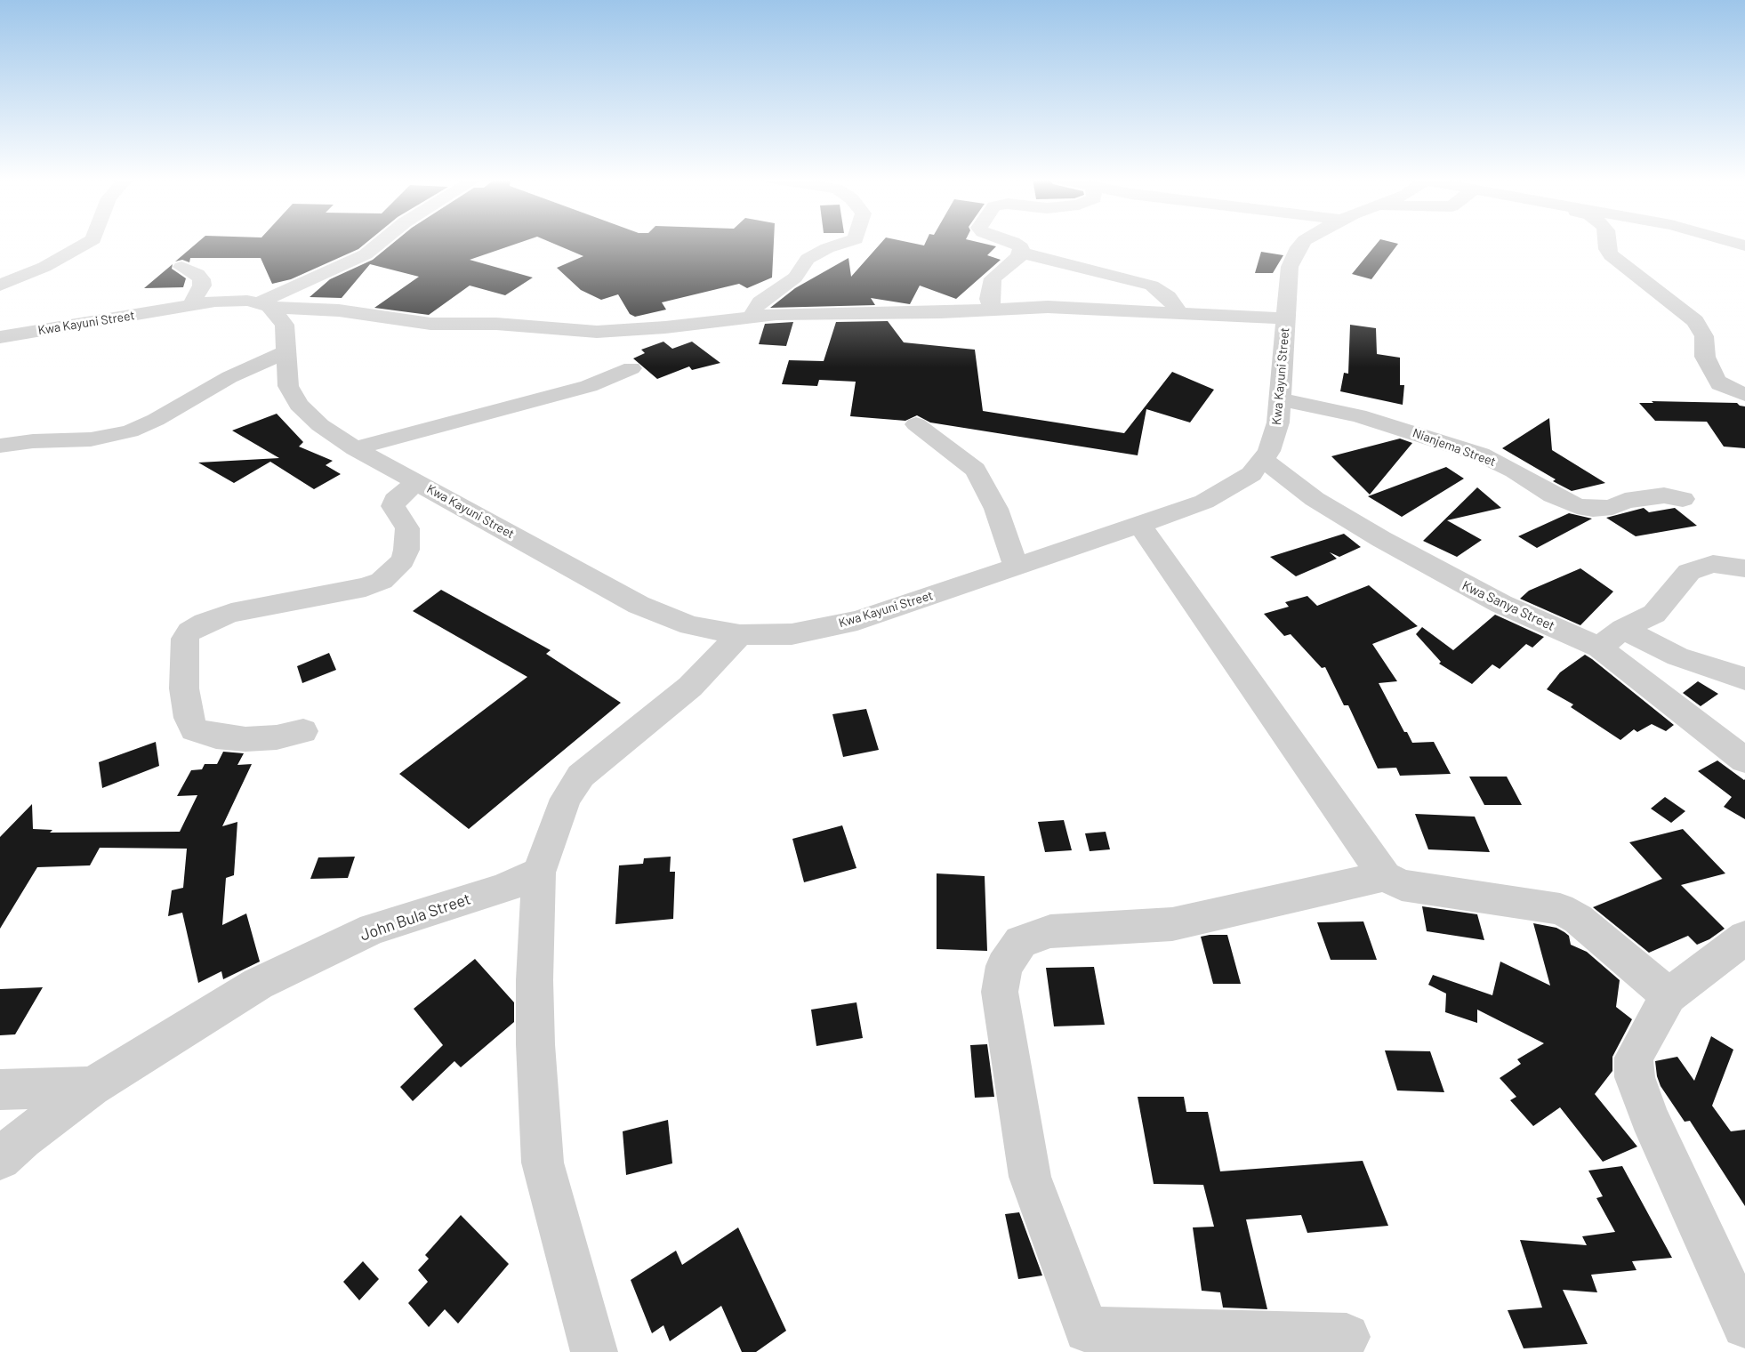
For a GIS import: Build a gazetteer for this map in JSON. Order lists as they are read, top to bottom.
{
  "streets": {
    "street": [
      "Kwa Kayuni Street",
      "Nianjema Street",
      "Kwa Sanya Street",
      "John Bula Street"
    ]
  },
  "crossings": [
    ["Kwa Kayuni Street", "Nianjema Street"],
    ["Kwa Kayuni Street", "Kwa Sanya Street"]
  ]
}
